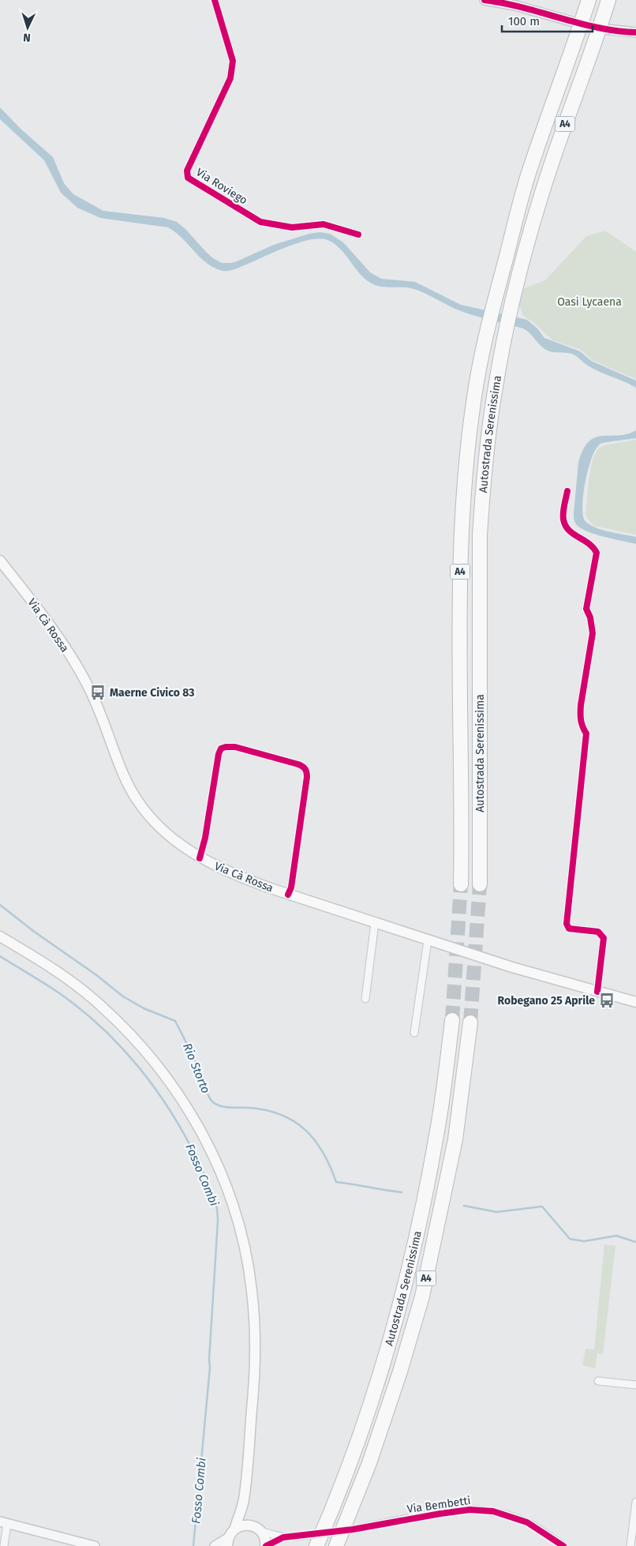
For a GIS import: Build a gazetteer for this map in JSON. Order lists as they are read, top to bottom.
{
  "streets": {
    "highway": ["A4", "Autostrada Serenissima"],
    "main road": ["Via Cà Rossa"],
    "street": ["Via Roviego", "Via Bembetti"]
  },
  "water": ["Rio Storto", "Fosso Combi"],
  "parks": ["Oasi Lycaena"],
  "places": {
    "bus stop": ["Maerne Civico 83", "Robegano 25 Aprile"]
  },
  "scale_bar": "100 m",
  "north": "bottom"
}
